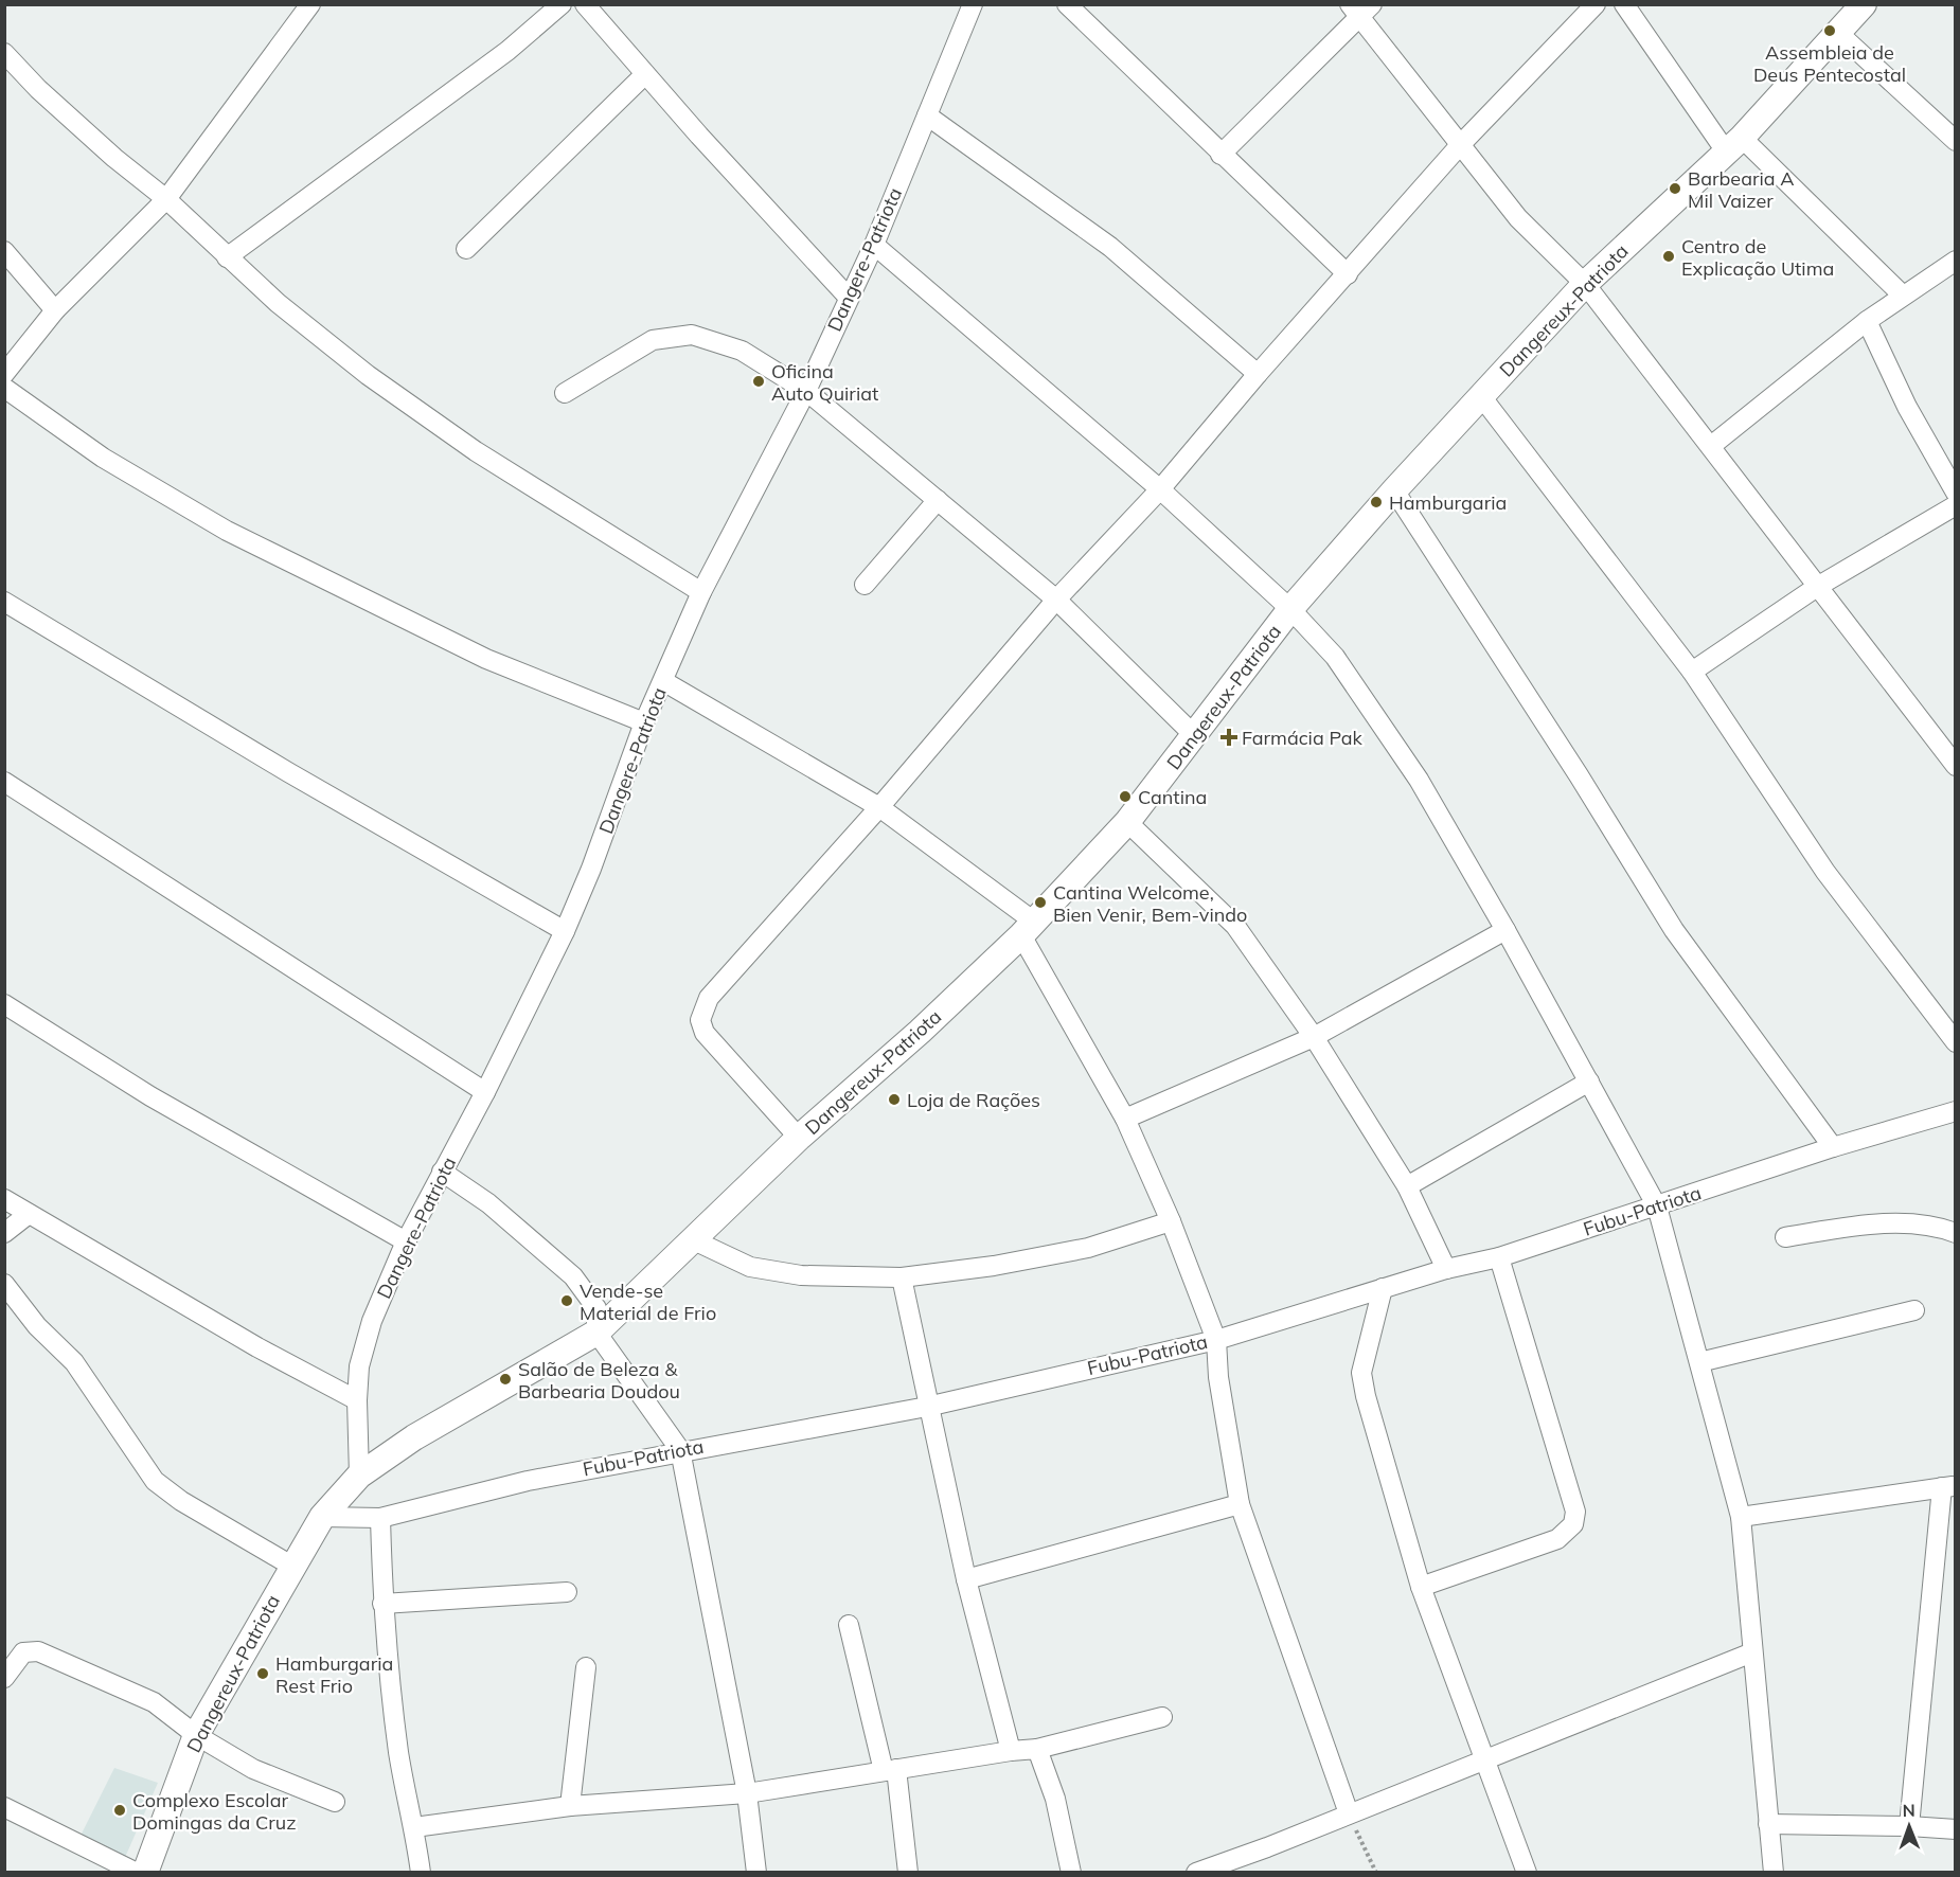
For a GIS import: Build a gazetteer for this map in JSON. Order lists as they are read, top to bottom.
{
  "streets": {
    "street": ["Dangere-Patriota", "Dangereux-Patriota", "Fubu-Patriota"]
  },
  "crossings": [
    ["Dangere-Patriota", "Dangereux-Patriota"],
    ["Dangereux-Patriota", "Fubu-Patriota"]
  ],
  "places": {
    "other": [
      "Assembleia de Deus Pentecostal",
      "Barbearia A Mil Vaizer",
      "Centro de Explicação Utima",
      "Oficina Auto Quiriat",
      "Hamburgaria",
      "Cantina",
      "Cantina Welcome, Bien Venir, Bem-vindo",
      "Loja de Rações",
      "Vende-se Material de Frio",
      "Salão de Beleza & Barbearia Doudou",
      "Hamburgaria Rest Frio",
      "Complexo Escolar Domingas da Cruz"
    ],
    "health": ["Farmácia Pak"]
  },
  "north": "top"
}
